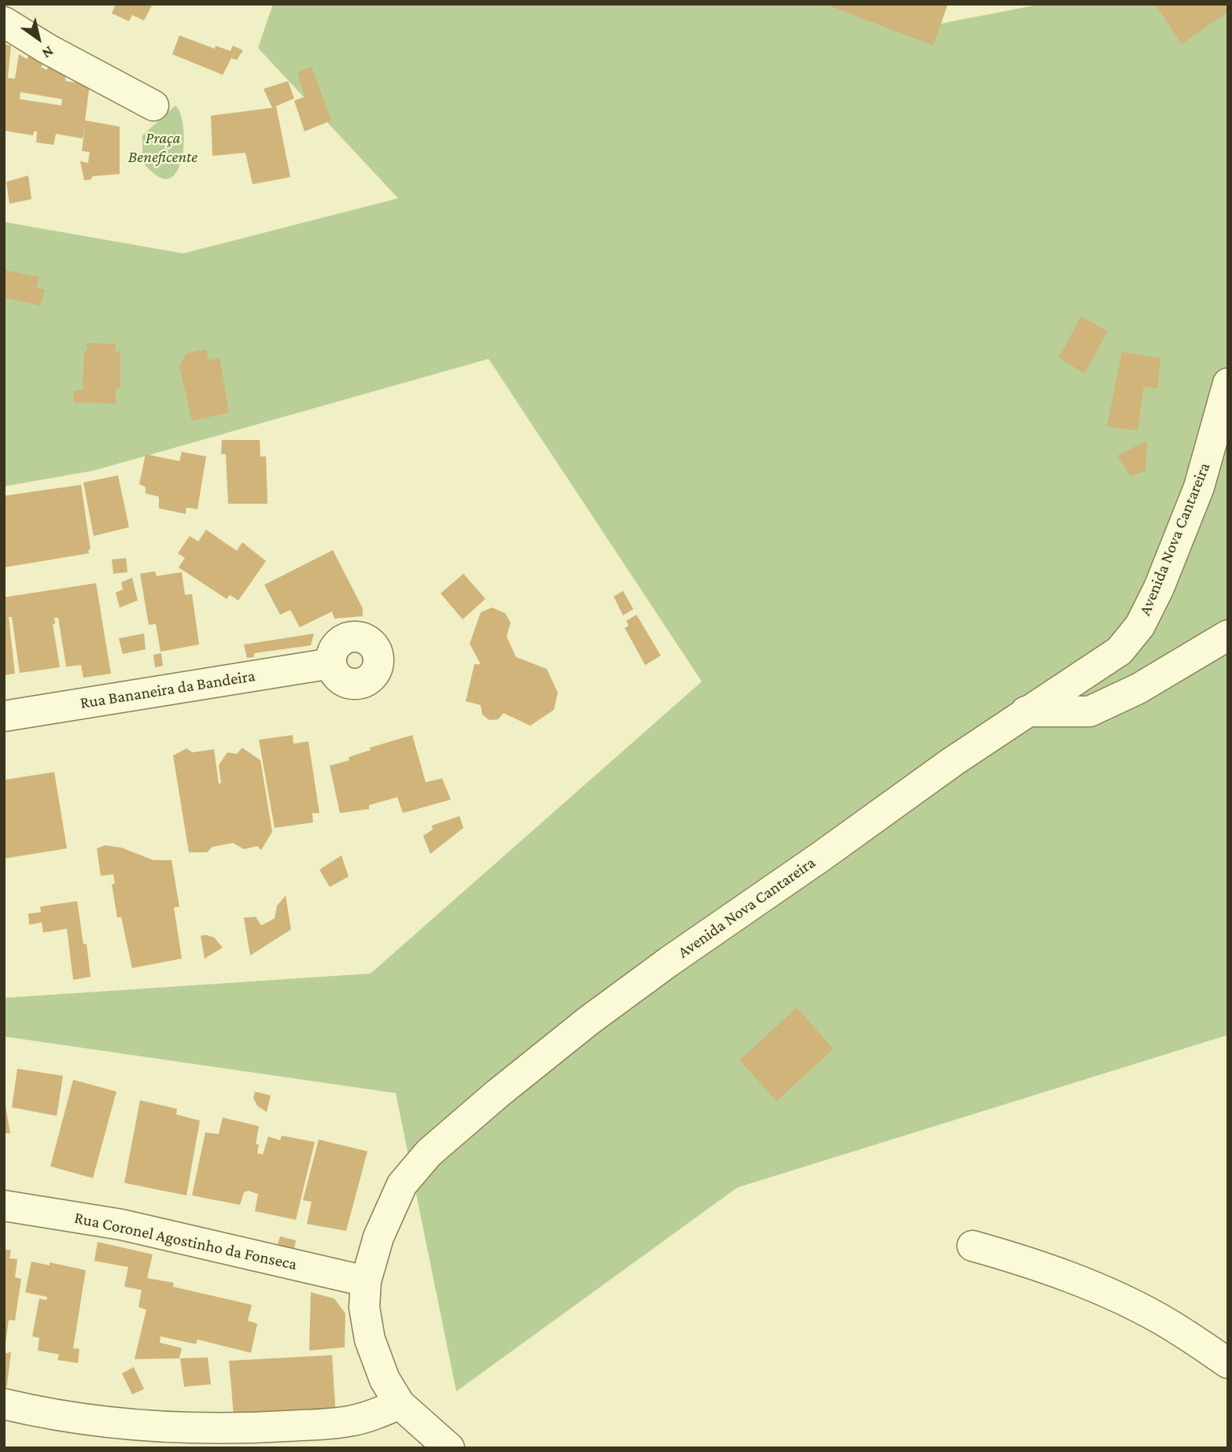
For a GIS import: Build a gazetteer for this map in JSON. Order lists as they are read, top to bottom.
{
  "streets": {
    "street": ["Avenida Nova Cantareira", "Rua Bananeira da Bandeira", "Rua Coronel Agostinho da Fonseca"]
  },
  "crossings": [
    ["Avenida Nova Cantareira", "Rua Coronel Agostinho da Fonseca"]
  ],
  "parks": ["Praça Beneficente"],
  "north": "bottom right"
}
